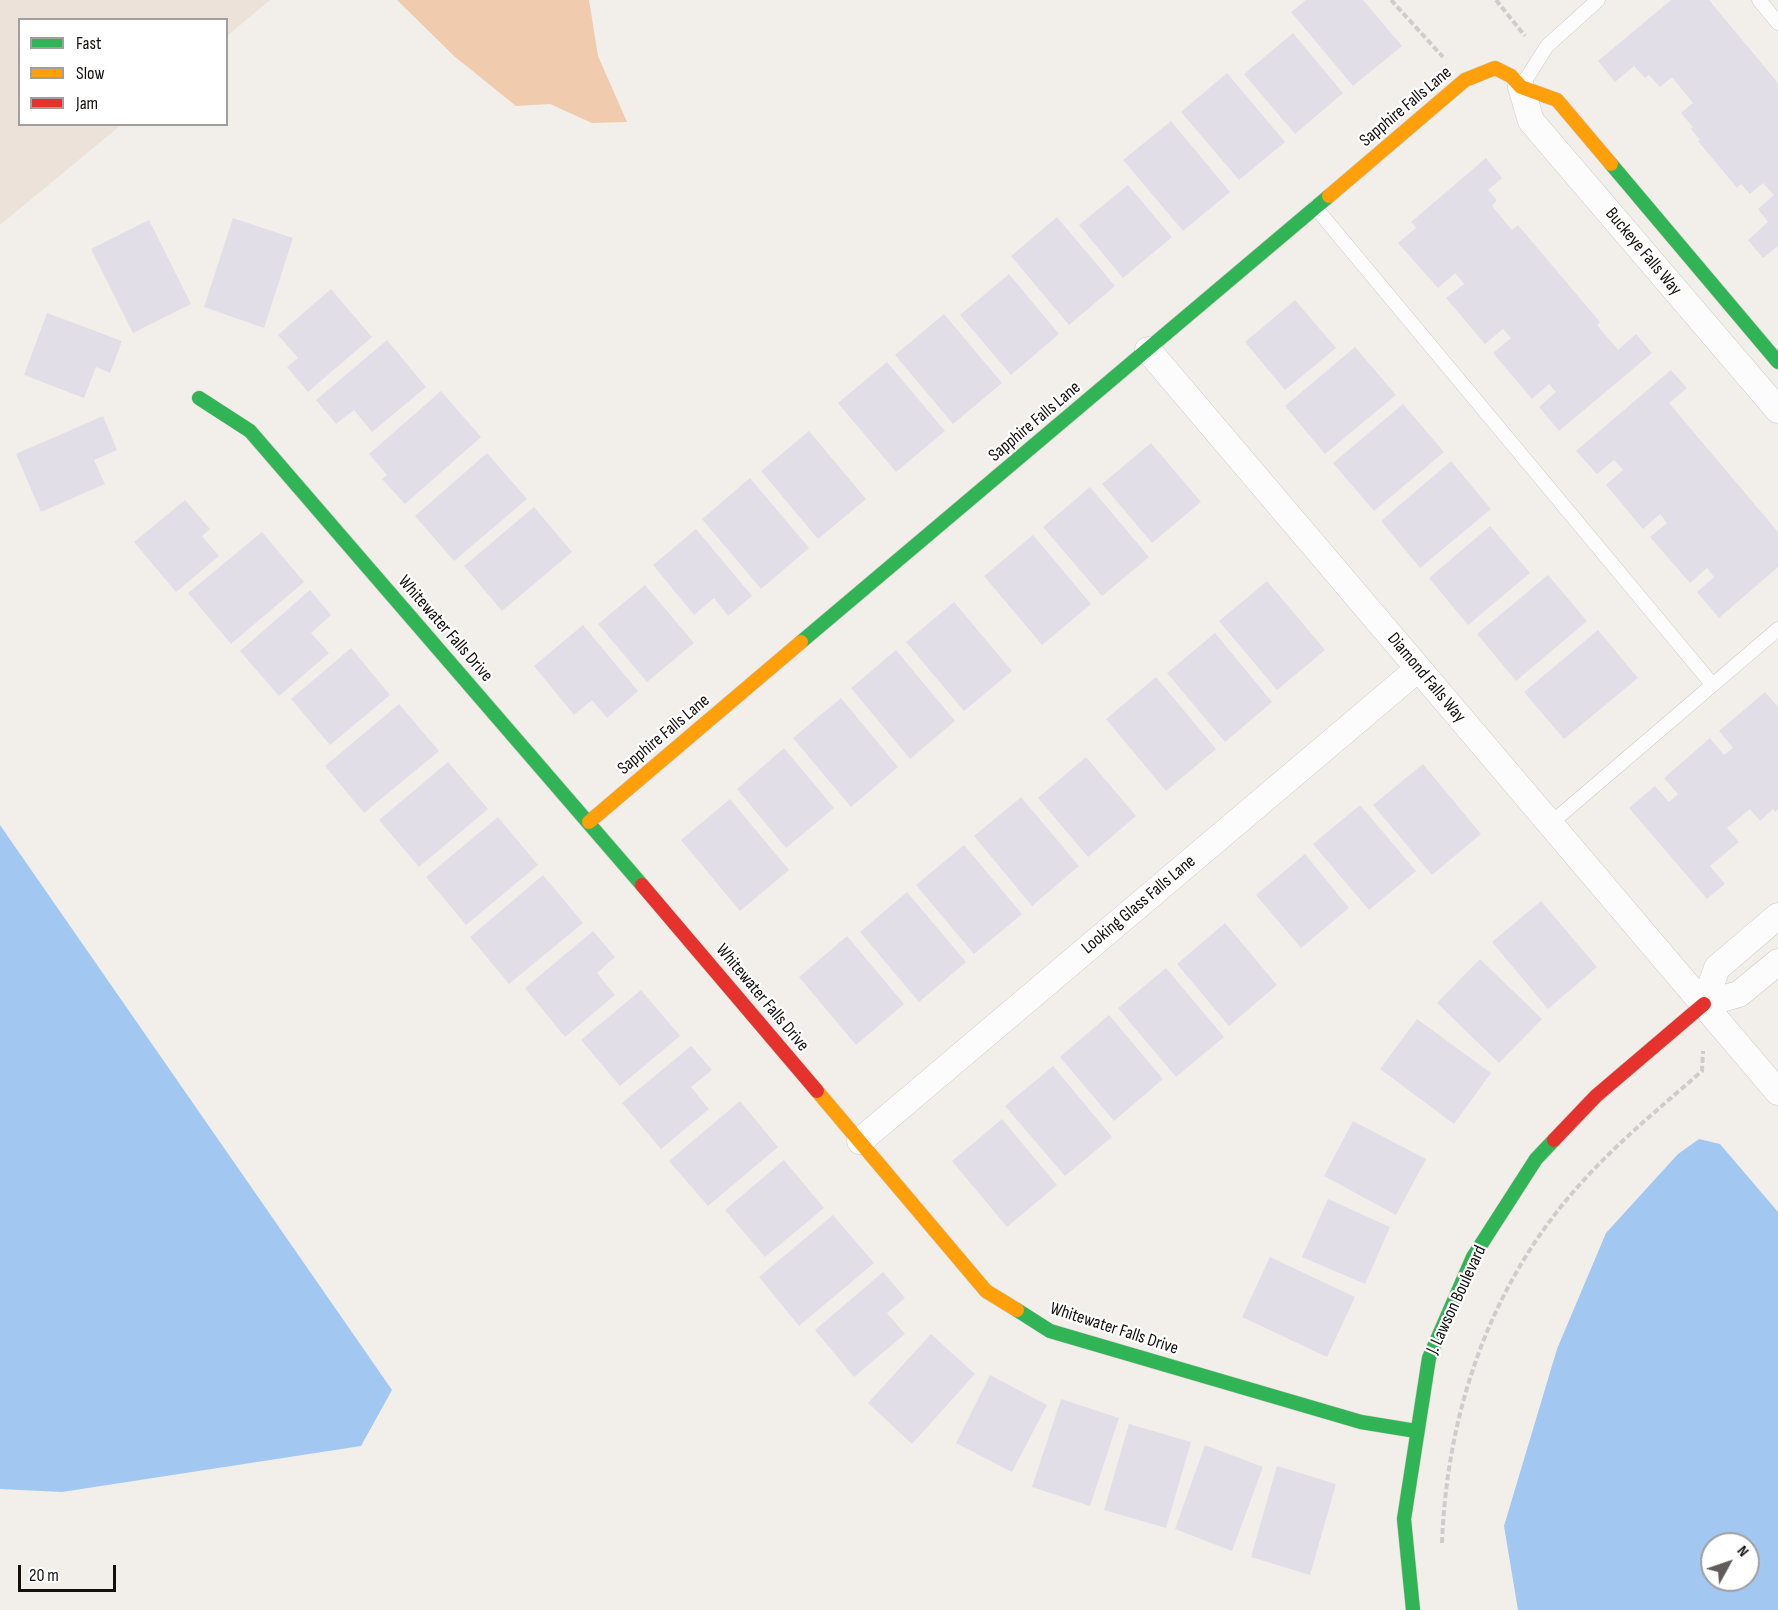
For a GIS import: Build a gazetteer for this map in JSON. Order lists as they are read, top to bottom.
{
  "streets": {
    "street": [
      "Sapphire Falls Lane",
      "Buckeye Falls Way",
      "Whitewater Falls Drive",
      "Diamond Falls Way",
      "Looking Glass Falls Lane",
      "J. Lawson Boulevard"
    ]
  },
  "crossings": [
    ["Sapphire Falls Lane", "Buckeye Falls Way"],
    ["Sapphire Falls Lane", "Whitewater Falls Drive"],
    ["Sapphire Falls Lane", "Diamond Falls Way"],
    ["Whitewater Falls Drive", "Looking Glass Falls Lane"],
    ["Whitewater Falls Drive", "J. Lawson Boulevard"],
    ["Diamond Falls Way", "Looking Glass Falls Lane"],
    ["Diamond Falls Way", "J. Lawson Boulevard"]
  ],
  "legend": ["Fast", "Slow", "Jam"],
  "scale_bar": "20 m",
  "north": "top right"
}
